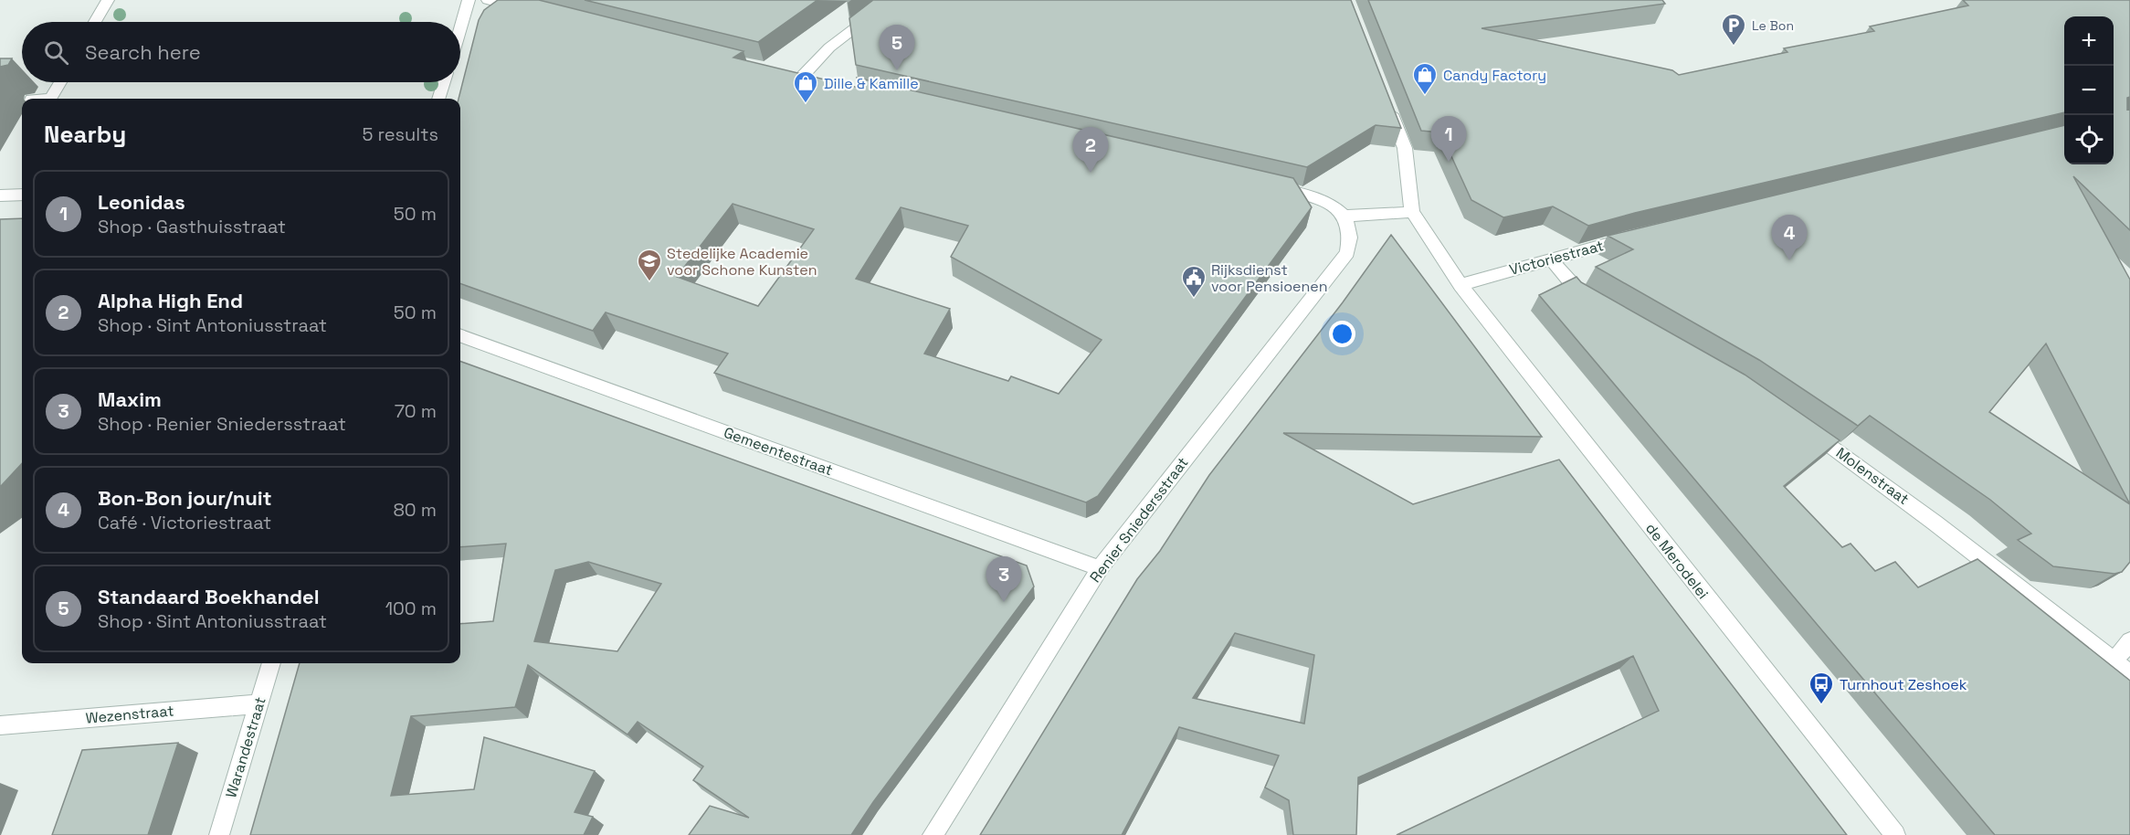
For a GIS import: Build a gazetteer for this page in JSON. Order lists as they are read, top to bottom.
{
  "streets": {
    "street": [
      "Victoriestraat",
      "Gemeentestraat",
      "Molenstraat",
      "Renier Sniedersstraat",
      "de Merodelei",
      "Wezenstraat",
      "Warandestraat"
    ]
  },
  "crossings": [
    ["Victoriestraat", "de Merodelei"],
    ["Gemeentestraat", "Renier Sniedersstraat"],
    ["Wezenstraat", "Warandestraat"]
  ],
  "places": {
    "parking": ["Le Bon"],
    "shop": ["Candy Factory", "Dille & Kamille"],
    "school or university": ["Stedelijke Academie voor Schone Kunsten"],
    "public building": ["Rijksdienst voor Pensioenen"],
    "bus stop": ["Turnhout Zeshoek"]
  },
  "page": {
    "map_buttons": ["+", "−"],
    "search": "Search here",
    "pins": [
      "5",
      "1",
      "2",
      "4",
      "3"
    ],
    "heading": ["Nearby", "5 results"],
    "list": [
      {
        "mark": "1",
        "name": "Leonidas",
        "note": "Shop · Gasthuisstraat",
        "value": "50 m"
      },
      {
        "mark": "2",
        "name": "Alpha High End",
        "note": "Shop · Sint Antoniusstraat",
        "value": "50 m"
      },
      {
        "mark": "3",
        "name": "Maxim",
        "note": "Shop · Renier Sniedersstraat",
        "value": "70 m"
      },
      {
        "mark": "4",
        "name": "Bon-Bon jour/nuit",
        "note": "Café · Victoriestraat",
        "value": "80 m"
      },
      {
        "mark": "5",
        "name": "Standaard Boekhandel",
        "note": "Shop · Sint Antoniusstraat",
        "value": "100 m"
      }
    ]
  }
}
